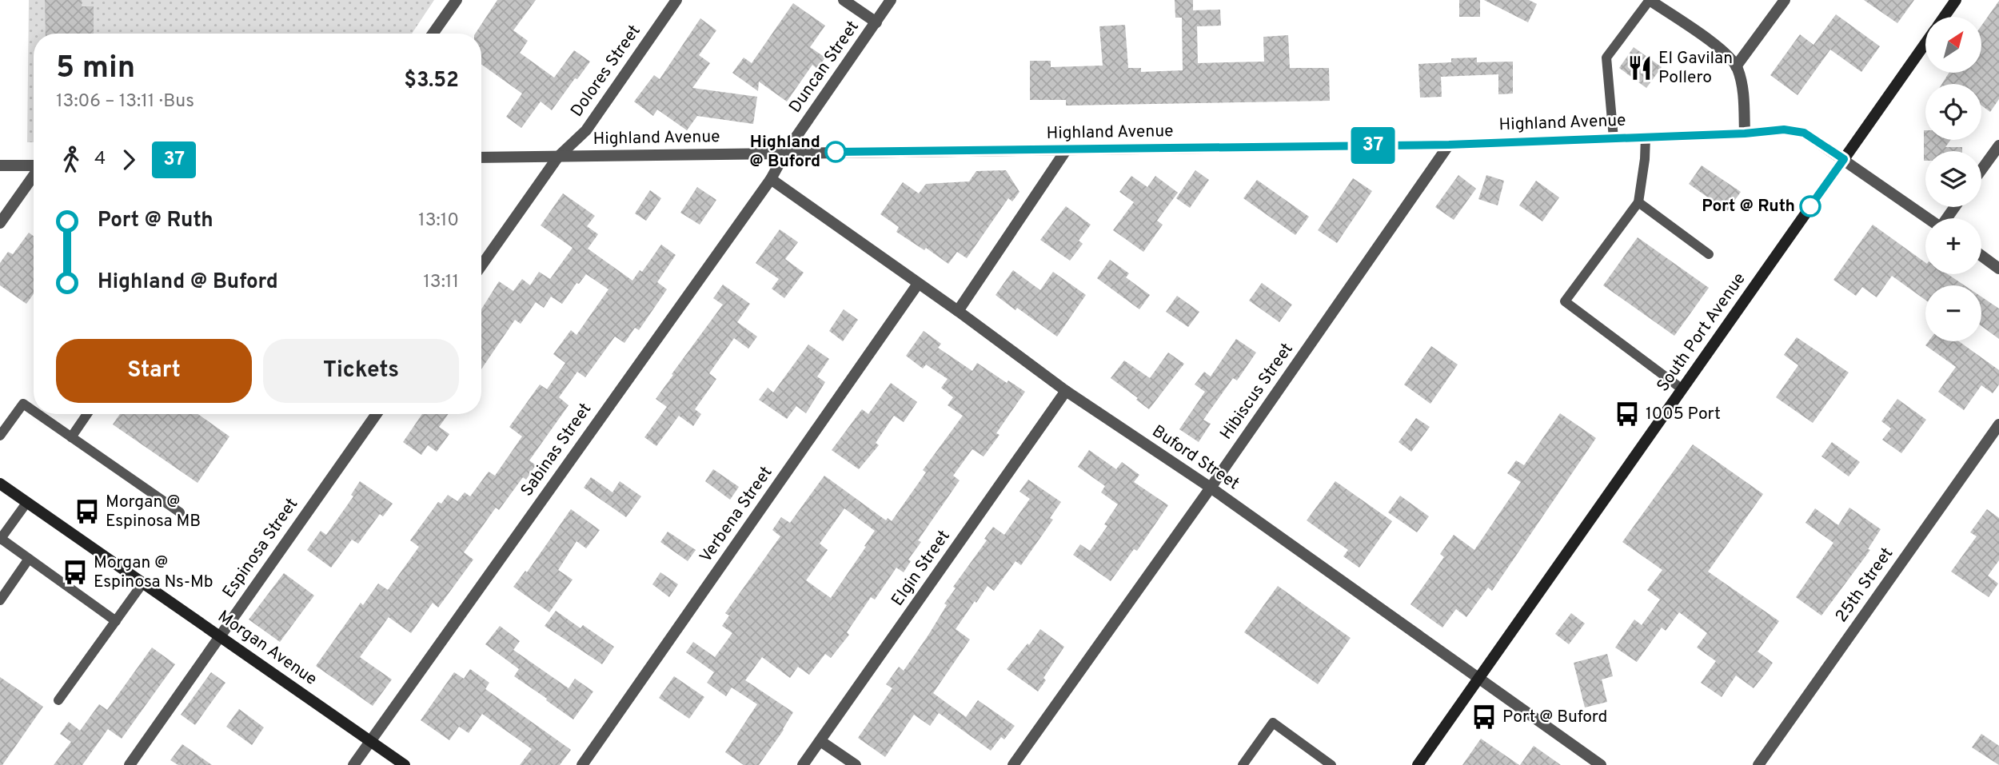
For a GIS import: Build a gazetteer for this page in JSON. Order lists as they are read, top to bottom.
{
  "streets": {
    "main road": ["South Port Avenue", "Morgan Avenue"],
    "street": [
      "Duncan Street",
      "Dolores Street",
      "Highland Avenue",
      "Hibiscus Street",
      "Sabinas Street",
      "Buford Street",
      "Verbena Street",
      "Espinosa Street",
      "Elgin Street",
      "25th Street"
    ]
  },
  "crossings": [
    ["Duncan Street", "Highland Avenue"],
    ["Duncan Street", "Sabinas Street"],
    ["Dolores Street", "Highland Avenue"],
    ["Highland Avenue", "South Port Avenue"],
    ["Highland Avenue", "Hibiscus Street"],
    ["Highland Avenue", "Sabinas Street"],
    ["South Port Avenue", "Buford Street"],
    ["Hibiscus Street", "Buford Street"],
    ["Sabinas Street", "Buford Street"],
    ["Sabinas Street", "Morgan Avenue"],
    ["Buford Street", "Verbena Street"],
    ["Buford Street", "Elgin Street"],
    ["Espinosa Street", "Morgan Avenue"]
  ],
  "places": {
    "restaurant": ["El Gavilan Pollero"],
    "other": ["Highland @ Buford", "Port @ Ruth"],
    "bus stop": [
      "1005 Port",
      "Morgan @ Espinosa MB",
      "Morgan @ Espinosa Ns-Mb",
      "Port @ Buford"
    ]
  },
  "lines": ["bus line 37"],
  "north": "top right",
  "page": {
    "on_map": "37",
    "map_buttons": ["+", "−"],
    "heading": ["5 min", "13:06 – 13:11 · Bus", "$3.52"],
    "legs": ["4", "37"],
    "list": [
      {
        "name": "Port @ Ruth",
        "value": "13:10"
      },
      {
        "name": "Highland @ Buford",
        "value": "13:11"
      }
    ],
    "buttons": ["Start", "Tickets"]
  }
}
